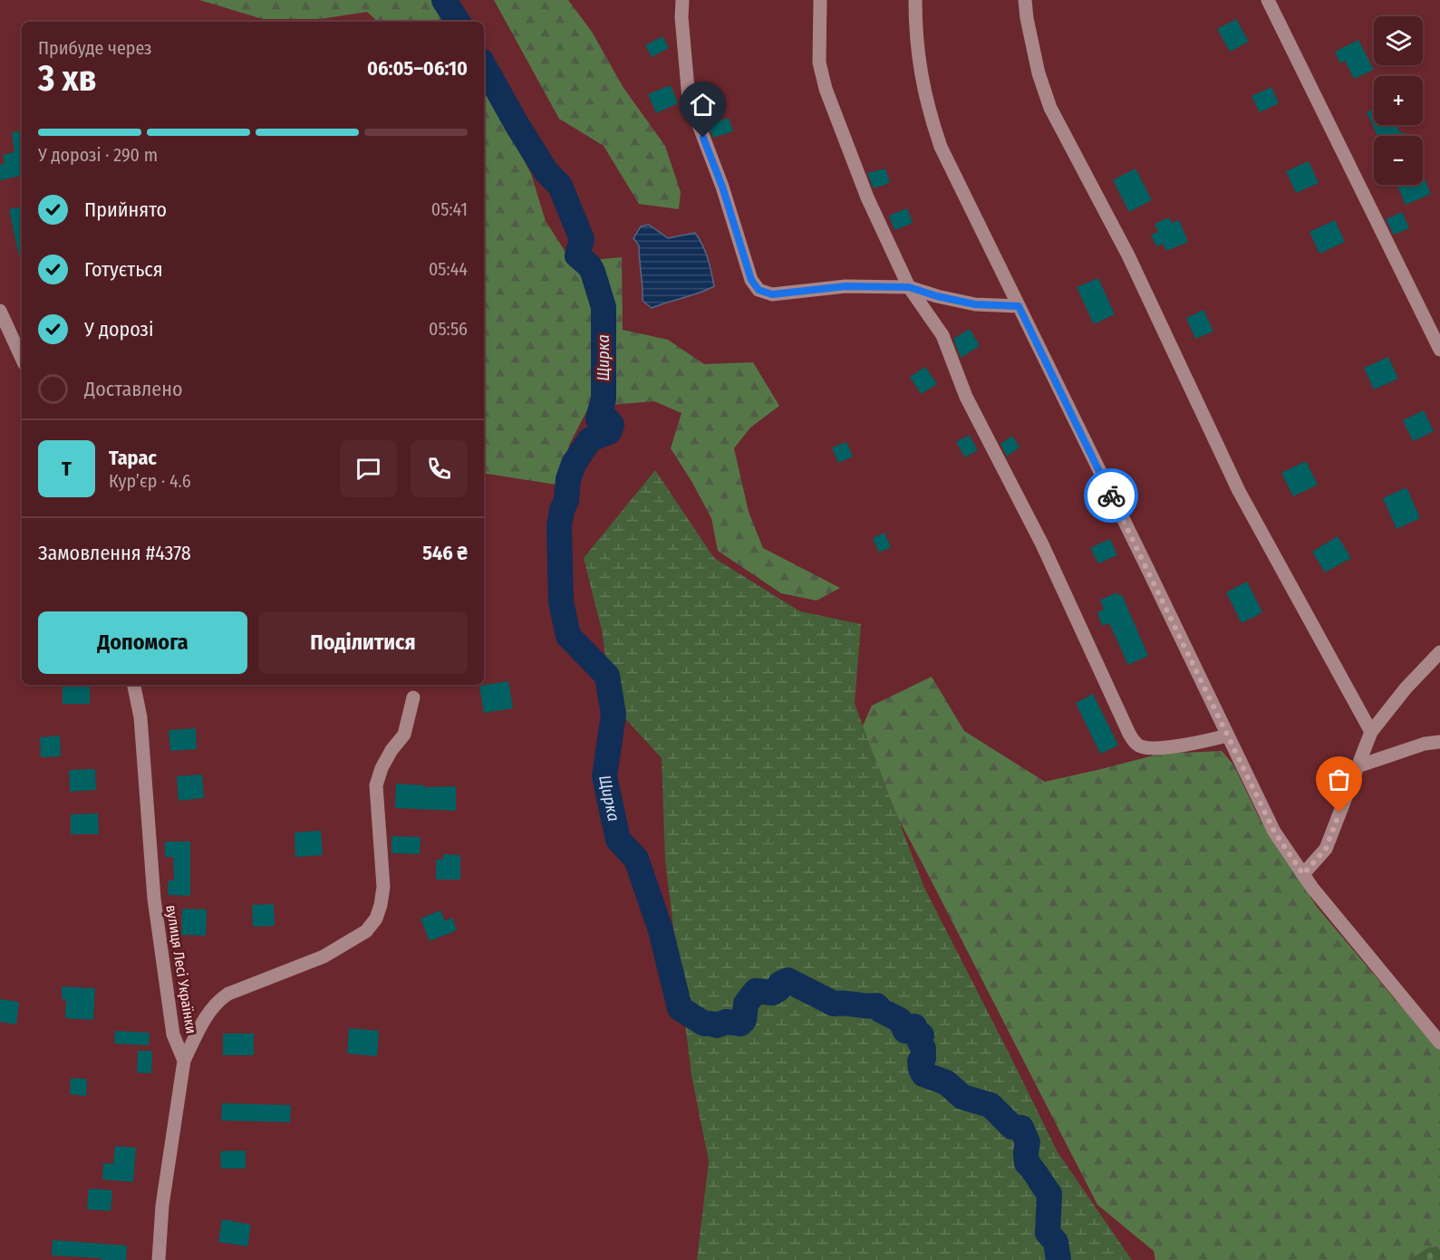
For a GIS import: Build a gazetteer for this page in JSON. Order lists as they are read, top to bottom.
{
  "streets": {
    "street": ["вулиця Лесі Українки"]
  },
  "water": ["Щирка"],
  "page": {
    "map_buttons": ["+", "−"],
    "heading": ["3 хв", "Прибуде через", "06:05–06:10"],
    "panel": [
      "Тарас",
      "Кур’єр · 4.6",
      "Замовлення #4378",
      "546 ₴"
    ],
    "bar": "У дорозі · 290 m",
    "list": [
      ["Прийнято", "05:41"],
      ["Готується", "05:44"],
      ["У дорозі", "05:56"],
      "Доставлено"
    ],
    "round": "Т",
    "buttons": ["Допомога", "Поділитися"]
  }
}
